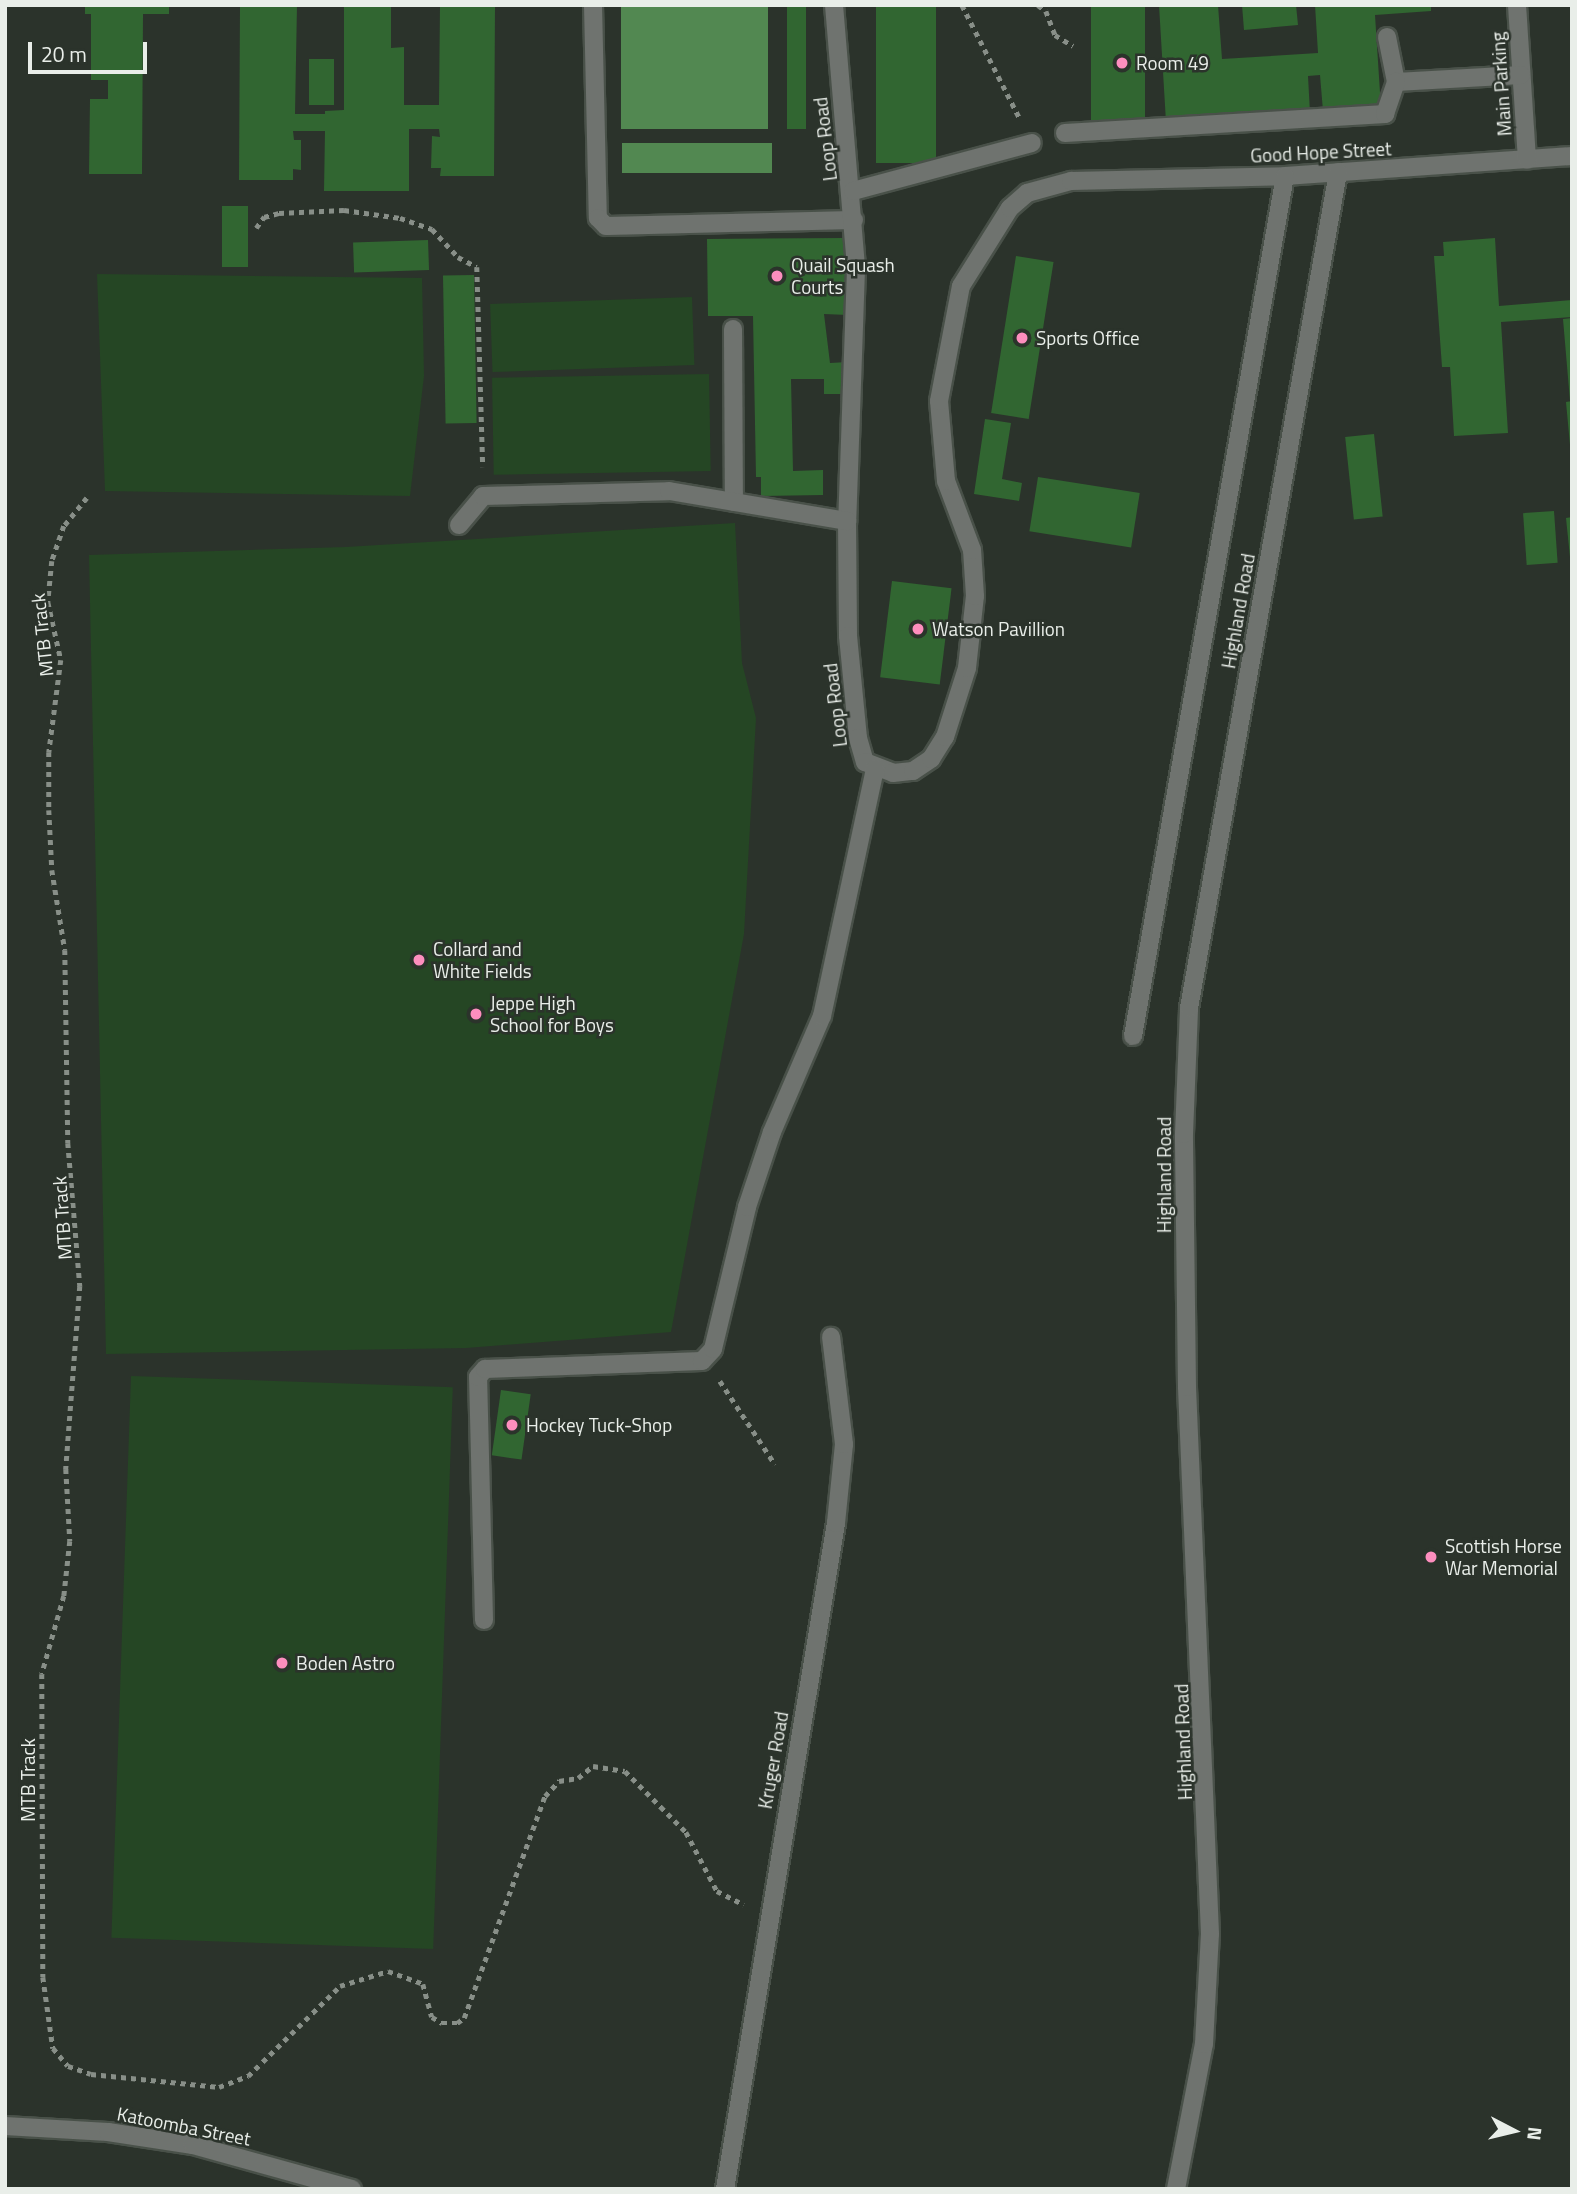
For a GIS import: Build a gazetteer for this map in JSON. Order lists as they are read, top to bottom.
{
  "streets": {
    "street": [
      "Main Parking",
      "Loop Road",
      "Good Hope Street",
      "Highland Road",
      "Kruger Road",
      "Katoomba Street"
    ],
    "path": ["MTB Track"]
  },
  "crossings": [
    ["Main Parking", "Good Hope Street"],
    ["Loop Road", "Good Hope Street"],
    ["Good Hope Street", "Highland Road"],
    ["MTB Track", "Kruger Road"]
  ],
  "places": [
    "Room 49",
    "Quail Squash Courts",
    "Sports Office",
    "Watson Pavillion",
    "Collard and White Fields",
    "Jeppe High School for Boys",
    "Hockey Tuck-Shop",
    "Scottish Horse War Memorial",
    "Boden Astro"
  ],
  "scale_bar": "20 m",
  "north": "right"
}
